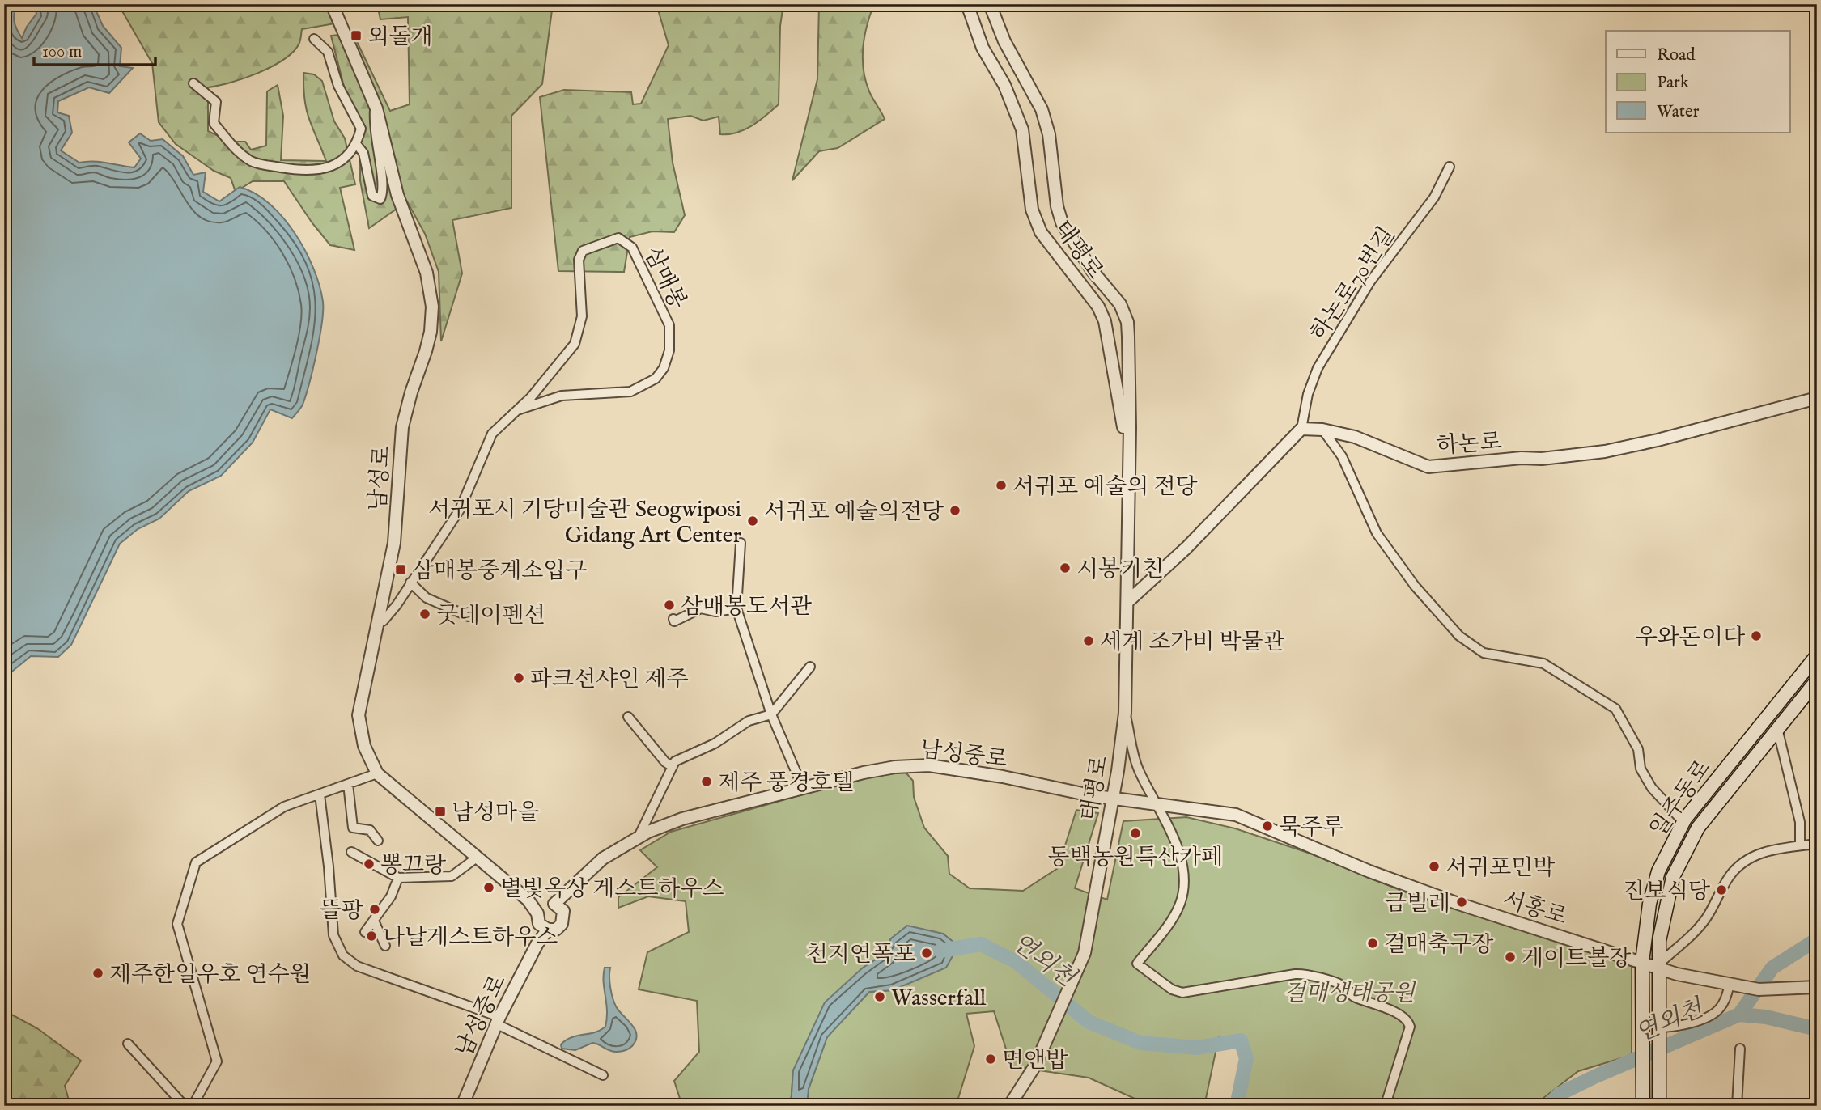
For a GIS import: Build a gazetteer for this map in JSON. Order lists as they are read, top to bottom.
{
  "streets": {
    "main road": ["일주동로"],
    "street": [
      "태평로",
      "삼매봉",
      "하논로70번길",
      "하논로",
      "남성로",
      "남성중로",
      "서홍로"
    ]
  },
  "crossings": [
    ["태평로", "남성중로"],
    ["태평로", "서홍로"],
    ["삼매봉", "남성로"],
    ["하논로70번길", "하논로"],
    ["남성로", "남성중로"],
    ["남성중로", "서홍로"],
    ["일주동로", "서홍로"]
  ],
  "water": ["연외천"],
  "parks": ["걸매생태공원"],
  "places": {
    "transit": ["외돌개", "삼매봉중계소입구", "남성마을"],
    "other": [
      "서귀포 예술의 전당",
      "서귀포 예술의전당",
      "서귀포시 기당미술관 Seogwiposi Gidang Art Center",
      "시봉키친",
      "삼매봉도서관",
      "굿데이펜션",
      "우와돈이다",
      "세계 조가비 박물관",
      "파크선샤인 제주",
      "제주 풍경호텔",
      "묵주루",
      "동백농원특산카페",
      "뽕끄랑",
      "서귀포민박",
      "별빛옥상 게스트하우스",
      "진보식당",
      "금빌레",
      "뜰팡",
      "나날게스트하우스",
      "걸매축구장",
      "천지연폭포",
      "게이트볼장",
      "제주한일우호 연수원",
      "Wasserfall",
      "면앤밥"
    ]
  },
  "legend": ["Road", "Park", "Water"],
  "scale_bar": "100 m"
}
